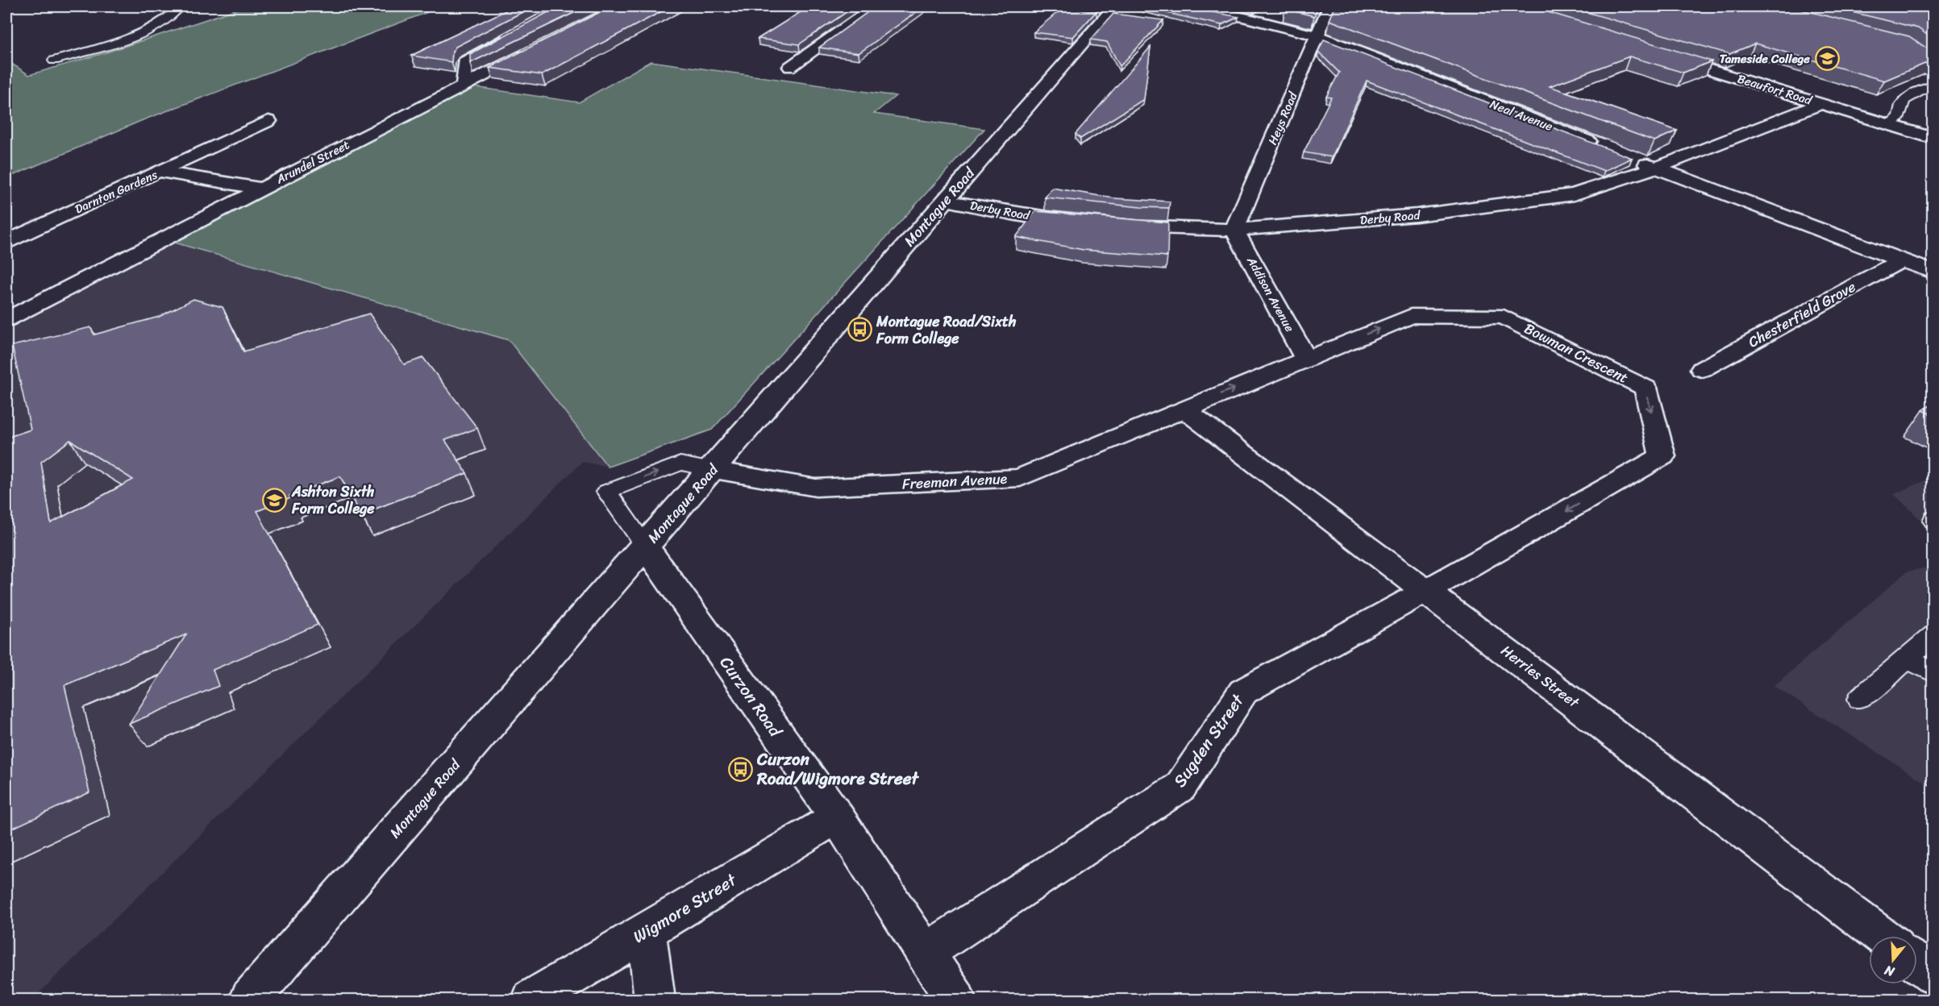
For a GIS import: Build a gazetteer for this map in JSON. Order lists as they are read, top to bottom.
{
  "streets": {
    "street": [
      "Beaufort Road",
      "Neal Avenue",
      "Heys Road",
      "Arundel Street",
      "Darnton Gardens",
      "Montague Road",
      "Derby Road",
      "Addison Avenue",
      "Chesterfield Grove",
      "Bowman Crescent",
      "Freeman Avenue",
      "Herries Street",
      "Curzon Road",
      "Sugden Street",
      "Wigmore Street"
    ]
  },
  "crossings": [
    ["Beaufort Road", "Derby Road"],
    ["Neal Avenue", "Heys Road"],
    ["Heys Road", "Derby Road"],
    ["Heys Road", "Addison Avenue"],
    ["Arundel Street", "Darnton Gardens"],
    ["Montague Road", "Derby Road"],
    ["Montague Road", "Freeman Avenue"],
    ["Montague Road", "Curzon Road"],
    ["Derby Road", "Addison Avenue"],
    ["Addison Avenue", "Bowman Crescent"],
    ["Bowman Crescent", "Freeman Avenue"],
    ["Bowman Crescent", "Herries Street"],
    ["Bowman Crescent", "Sugden Street"],
    ["Freeman Avenue", "Herries Street"],
    ["Freeman Avenue", "Curzon Road"],
    ["Herries Street", "Sugden Street"],
    ["Curzon Road", "Sugden Street"],
    ["Curzon Road", "Wigmore Street"]
  ],
  "places": {
    "school or university": ["Tameside College", "Ashton Sixth Form College"],
    "bus stop": ["Montague Road/Sixth Form College", "Curzon Road/Wigmore Street"]
  },
  "north": "bottom"
}
